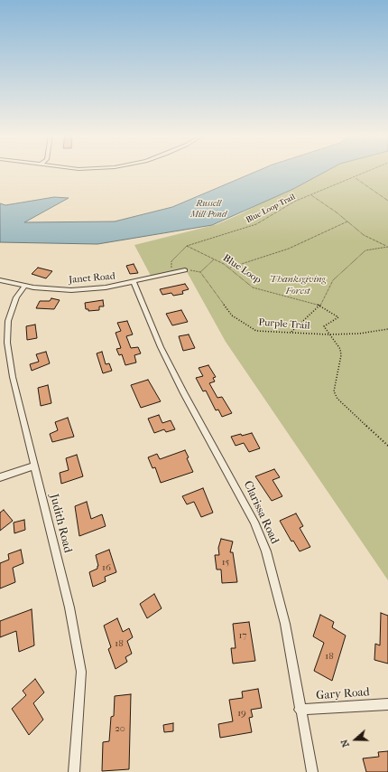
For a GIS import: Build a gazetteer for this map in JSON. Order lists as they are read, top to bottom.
{
  "streets": {
    "street": [
      "Janet Road",
      "Clarissa Road",
      "Judith Road",
      "Gary Road"
    ],
    "path": ["Blue Loop Trail", "Blue Loop", "Purple Trail"]
  },
  "crossings": [
    ["Blue Loop Trail", "Blue Loop"],
    ["Blue Loop Trail", "Janet Road"],
    ["Blue Loop", "Purple Trail"],
    ["Janet Road", "Clarissa Road"],
    ["Janet Road", "Judith Road"],
    ["Clarissa Road", "Gary Road"]
  ],
  "water": ["Russell Mill Pond"],
  "parks": ["Thanksgiving Forest"],
  "house_numbers": [
    "15",
    "16",
    "17",
    "18",
    "18",
    "19",
    "20"
  ],
  "north": "left"
}
